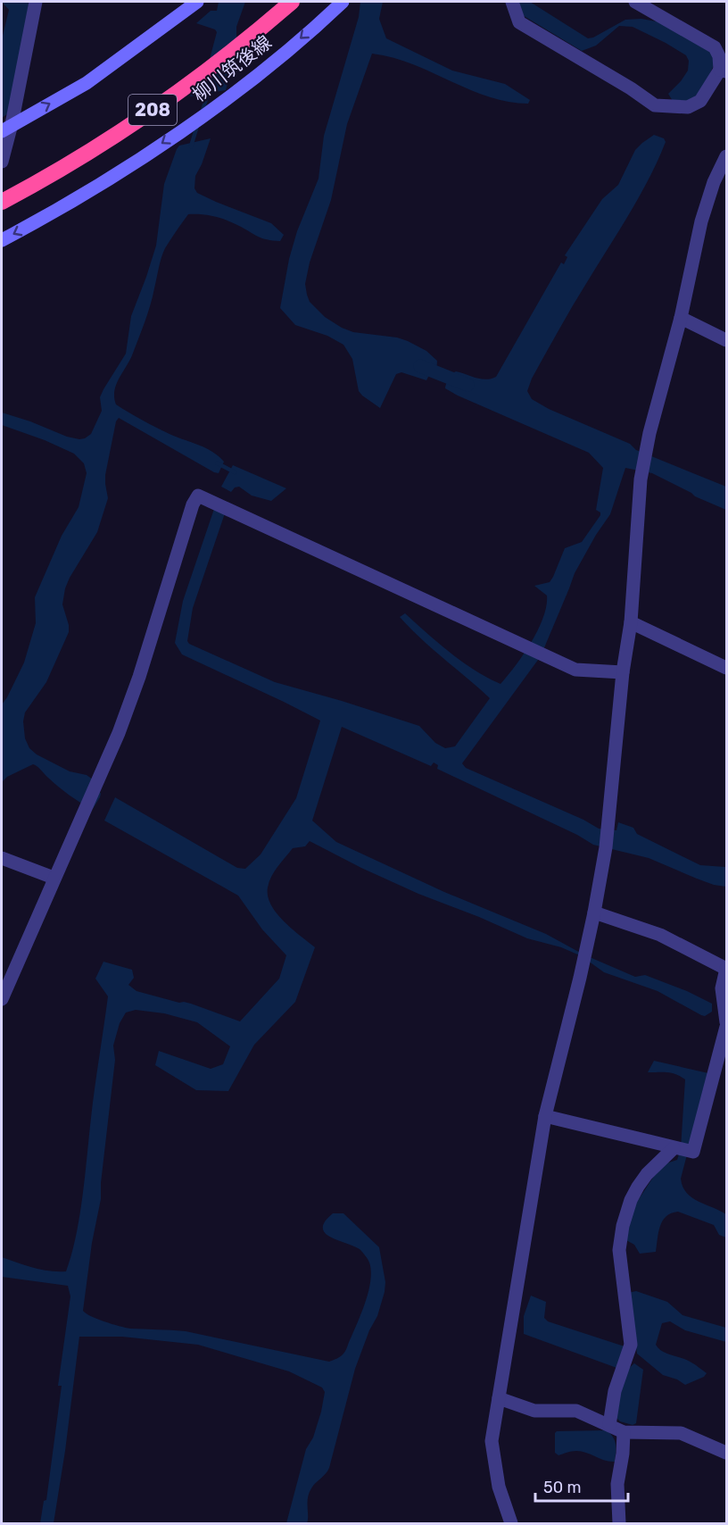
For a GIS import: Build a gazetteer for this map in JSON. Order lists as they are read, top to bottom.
{
  "streets": {
    "highway": ["208"],
    "main road": ["柳川筑後線"]
  },
  "scale_bar": "50 m"
}
